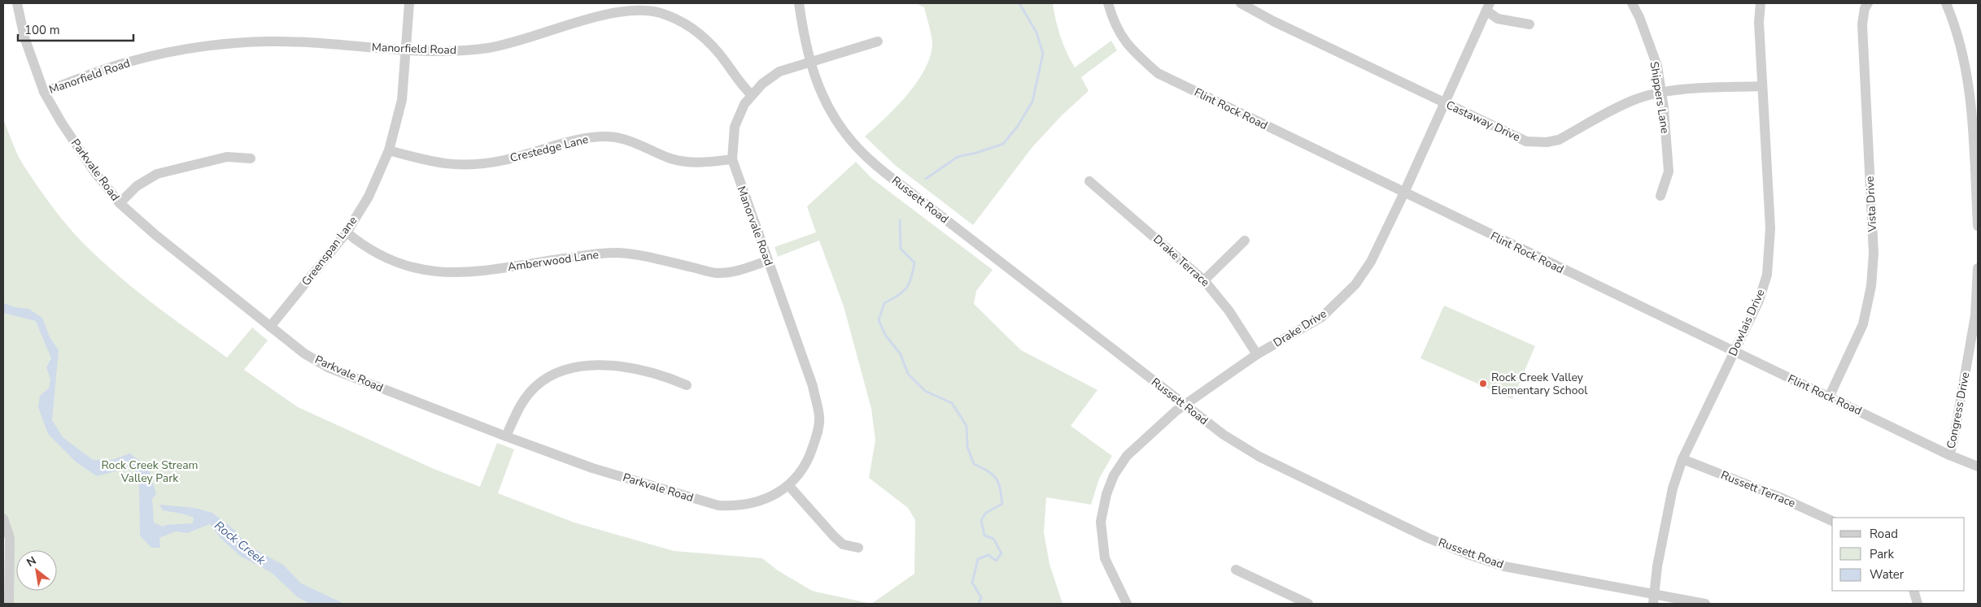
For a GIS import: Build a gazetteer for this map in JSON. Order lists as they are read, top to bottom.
{
  "streets": {
    "street": [
      "Manorfield Road",
      "Shippers Lane",
      "Flint Rock Road",
      "Castaway Drive",
      "Crestedge Lane",
      "Parkvale Road",
      "Russett Road",
      "Vista Drive",
      "Manorvale Road",
      "Greenspan Lane",
      "Amberwood Lane",
      "Drake Terrace",
      "Dowlais Drive",
      "Drake Drive",
      "Congress Drive",
      "Russett Terrace"
    ]
  },
  "crossings": [
    ["Manorfield Road", "Parkvale Road"],
    ["Manorfield Road", "Manorvale Road"],
    ["Manorfield Road", "Greenspan Lane"],
    ["Shippers Lane", "Castaway Drive"],
    ["Flint Rock Road", "Vista Drive"],
    ["Flint Rock Road", "Dowlais Drive"],
    ["Flint Rock Road", "Drake Drive"],
    ["Flint Rock Road", "Congress Drive"],
    ["Castaway Drive", "Dowlais Drive"],
    ["Castaway Drive", "Drake Drive"],
    ["Crestedge Lane", "Manorvale Road"],
    ["Crestedge Lane", "Greenspan Lane"],
    ["Parkvale Road", "Manorvale Road"],
    ["Parkvale Road", "Greenspan Lane"],
    ["Russett Road", "Manorvale Road"],
    ["Russett Road", "Dowlais Drive"],
    ["Russett Road", "Drake Drive"],
    ["Manorvale Road", "Amberwood Lane"],
    ["Greenspan Lane", "Amberwood Lane"],
    ["Drake Terrace", "Drake Drive"],
    ["Dowlais Drive", "Russett Terrace"]
  ],
  "water": ["Rock Creek"],
  "parks": ["Rock Creek Stream Valley Park"],
  "places": ["Rock Creek Valley Elementary School"],
  "legend": ["Road", "Park", "Water"],
  "scale_bar": "100 m",
  "north": "top left"
}
